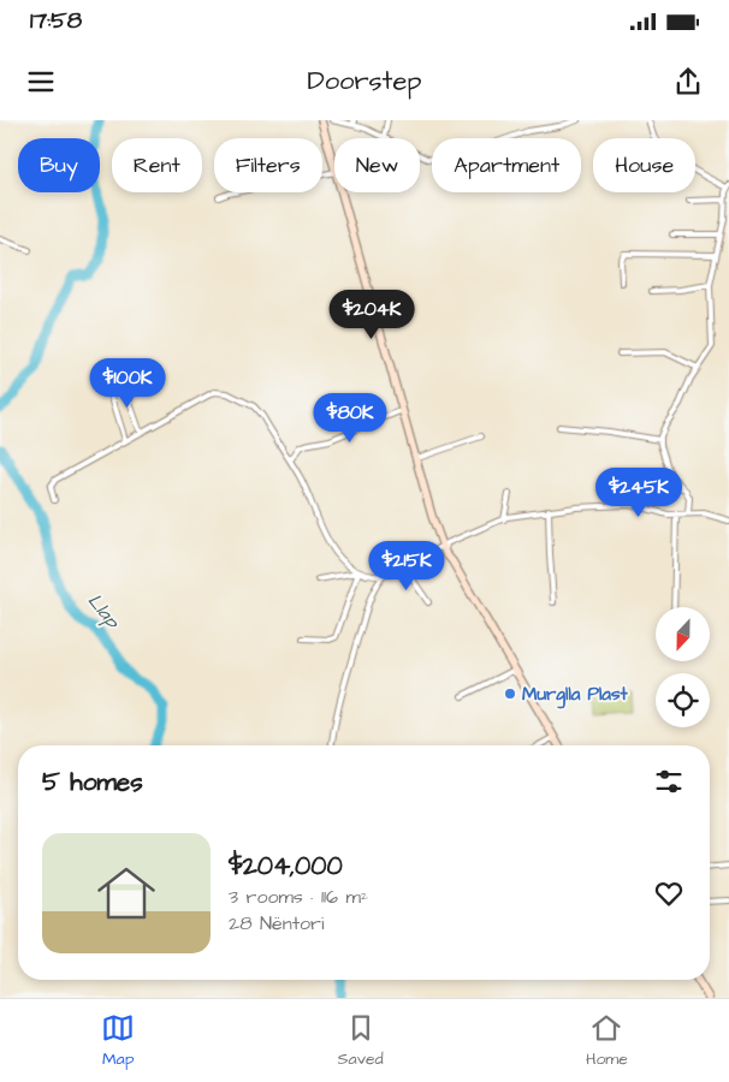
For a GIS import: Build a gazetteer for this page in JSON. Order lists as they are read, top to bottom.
{
  "water": ["Llap"],
  "places": ["Murglla Plast"],
  "north": "bottom",
  "page": {
    "status": "17:58",
    "header": "Doorstep",
    "chip": [
      "Buy",
      "Rent",
      "Filters",
      "New",
      "Apartment",
      "House"
    ],
    "price": [
      "$204K",
      "$100K",
      "$80K",
      "$245K",
      "$215K"
    ],
    "heading": "5 homes",
    "list": [
      {
        "name": "$204,000",
        "note": "3 rooms · 116 m² · 28 Nëntori"
      }
    ],
    "tabs": ["Map", "Saved", "Home"]
  }
}
